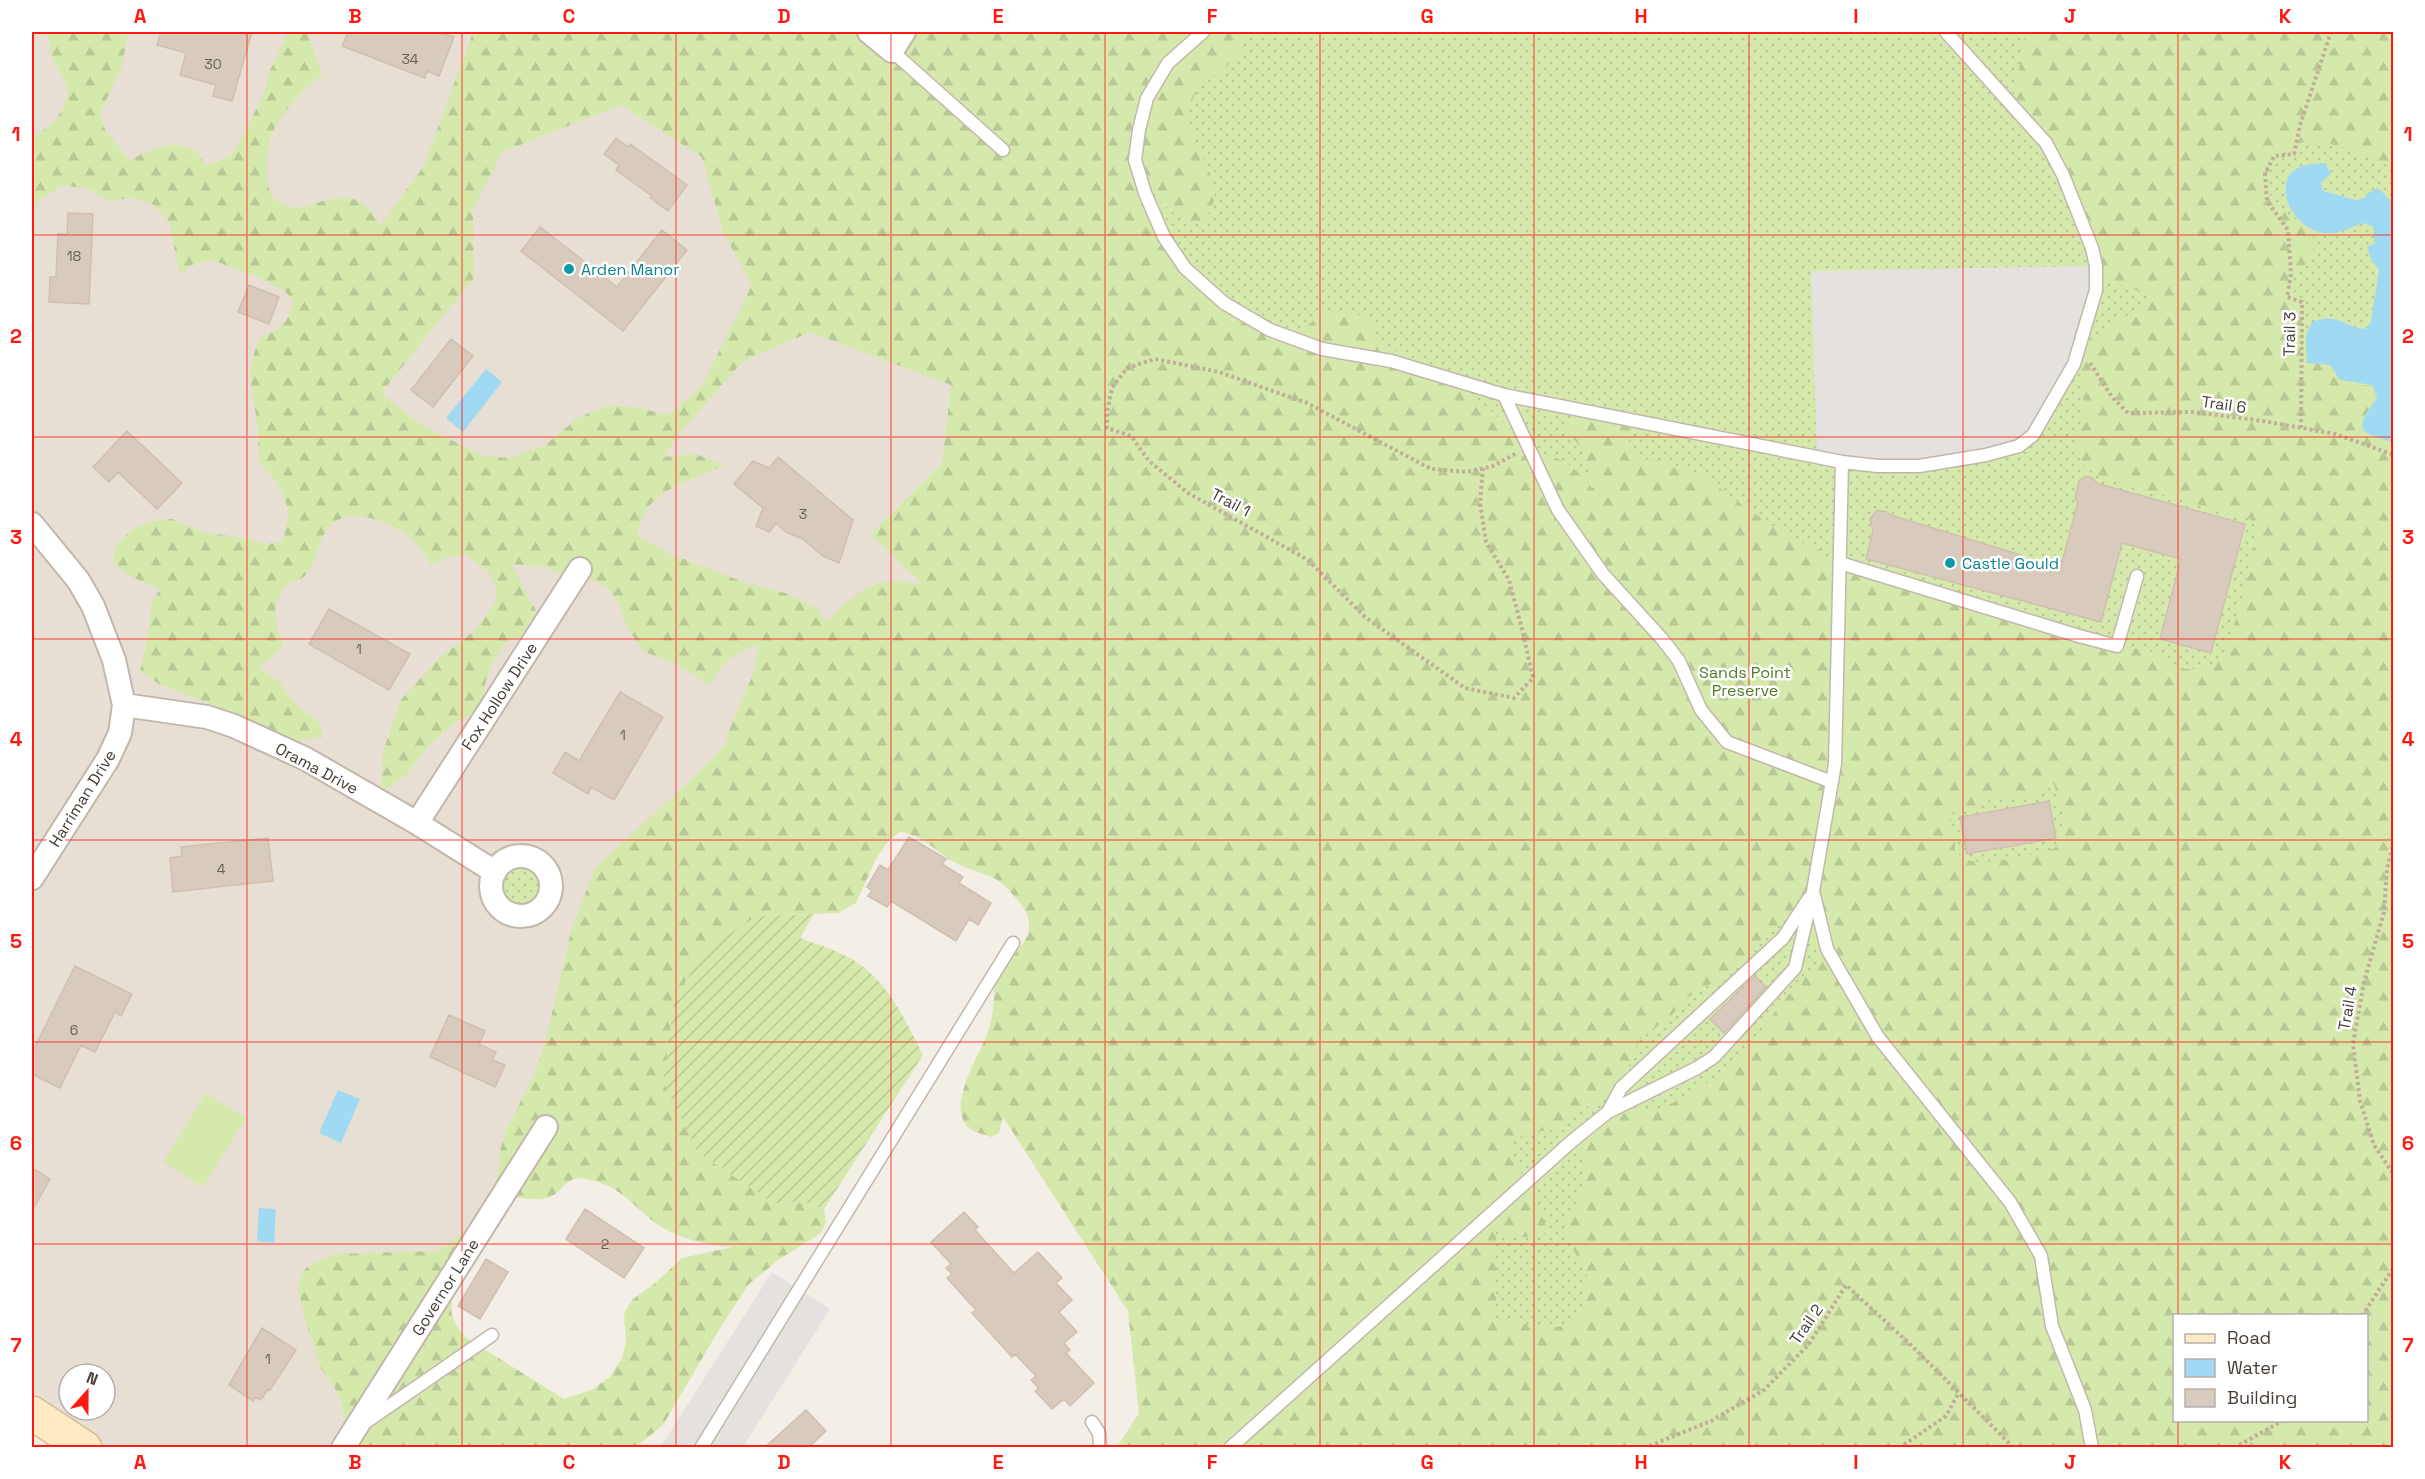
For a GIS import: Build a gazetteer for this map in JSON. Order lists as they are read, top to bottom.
{
  "streets": {
    "street": [
      "Fox Hollow Drive",
      "Orama Drive",
      "Harriman Drive",
      "Governor Lane"
    ],
    "path": [
      "Trail 3",
      "Trail 6",
      "Trail 1",
      "Trail 4",
      "Trail 2"
    ]
  },
  "crossings": [
    ["Trail 3", "Trail 6"],
    ["Fox Hollow Drive", "Orama Drive"],
    ["Orama Drive", "Harriman Drive"]
  ],
  "parks": ["Sands Point Preserve"],
  "places": ["Arden Manor", "Castle Gould"],
  "house_numbers": [
    "34",
    "30",
    "18",
    "3",
    "1",
    "1",
    "4",
    "6",
    "2",
    "1"
  ],
  "legend": ["Road", "Water", "Building"],
  "north": "top",
  "grid": {
    "columns": [
      "A",
      "B",
      "C",
      "D",
      "E",
      "F",
      "G",
      "H",
      "I",
      "J",
      "K"
    ],
    "rows": [
      "1",
      "2",
      "3",
      "4",
      "5",
      "6",
      "7"
    ]
  }
}
